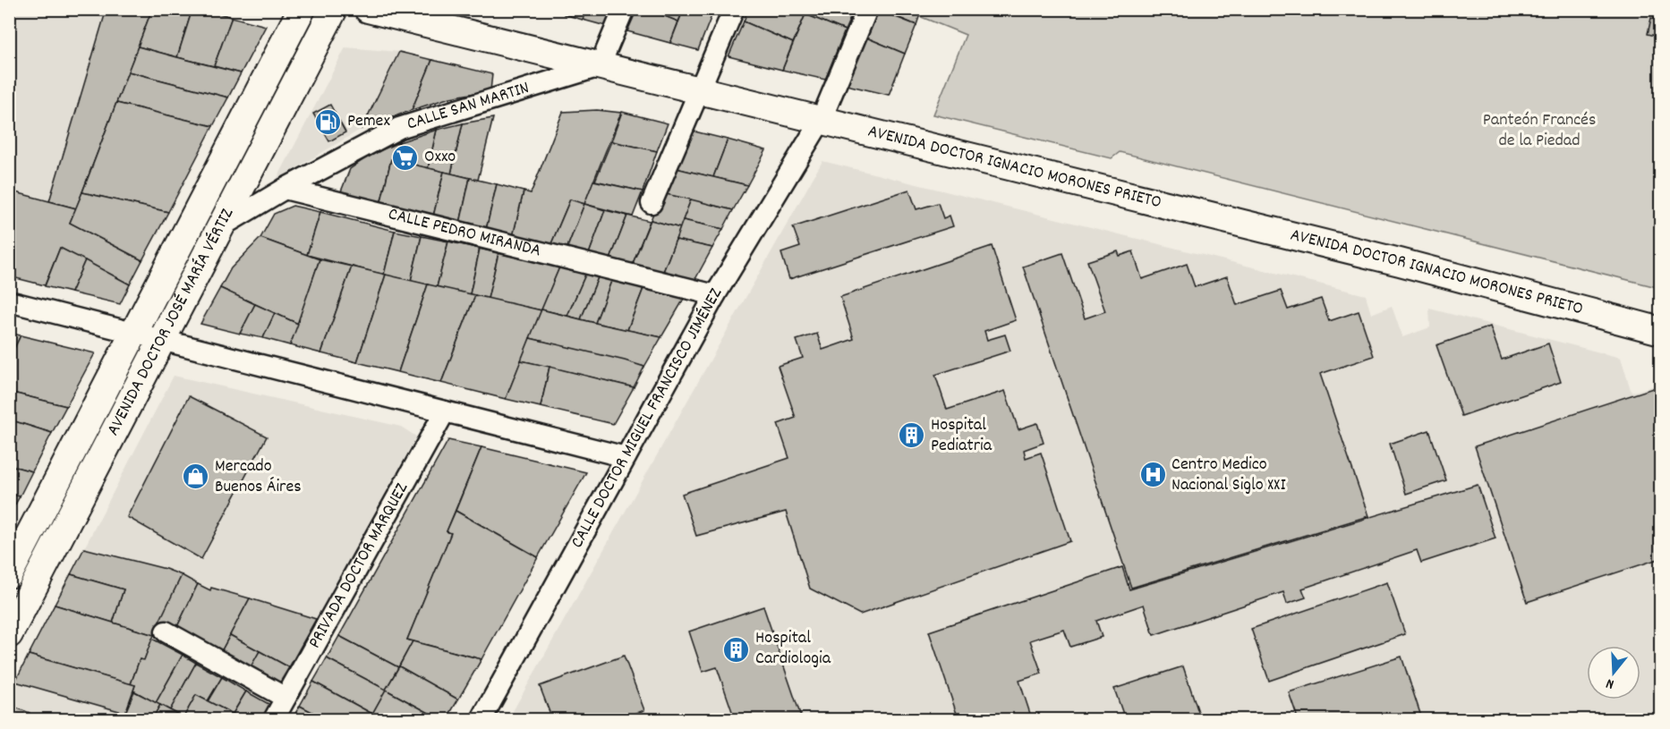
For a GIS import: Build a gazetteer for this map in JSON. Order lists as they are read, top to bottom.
{
  "streets": {
    "main road": ["AVENIDA DOCTOR IGNACIO MORONES PRIETO", "AVENIDA DOCTOR JOSÉ MARÍA VÉRTIZ"],
    "street": [
      "CALLE SAN MARTIN",
      "CALLE PEDRO MIRANDA",
      "CALLE DOCTOR MIGUEL FRANCISCO JIMÉNEZ",
      "PRIVADA DOCTOR MÁRQUEZ"
    ]
  },
  "crossings": [
    ["CALLE SAN MARTIN", "AVENIDA DOCTOR IGNACIO MORONES PRIETO"],
    ["CALLE SAN MARTIN", "CALLE PEDRO MIRANDA"],
    ["AVENIDA DOCTOR IGNACIO MORONES PRIETO", "CALLE DOCTOR MIGUEL FRANCISCO JIMÉNEZ"],
    ["CALLE PEDRO MIRANDA", "CALLE DOCTOR MIGUEL FRANCISCO JIMÉNEZ"]
  ],
  "parks": ["Panteón Francés de la Piedad"],
  "places": {
    "fuel station": ["Pemex"],
    "supermarket": ["Oxxo"],
    "building": ["Hospital Pediatria", "Hospital Cardiologia"],
    "hospital": ["Centro Medico Nacional Siglo XXI"],
    "shop": ["Mercado Buenos Áires"]
  },
  "north": "bottom"
}
